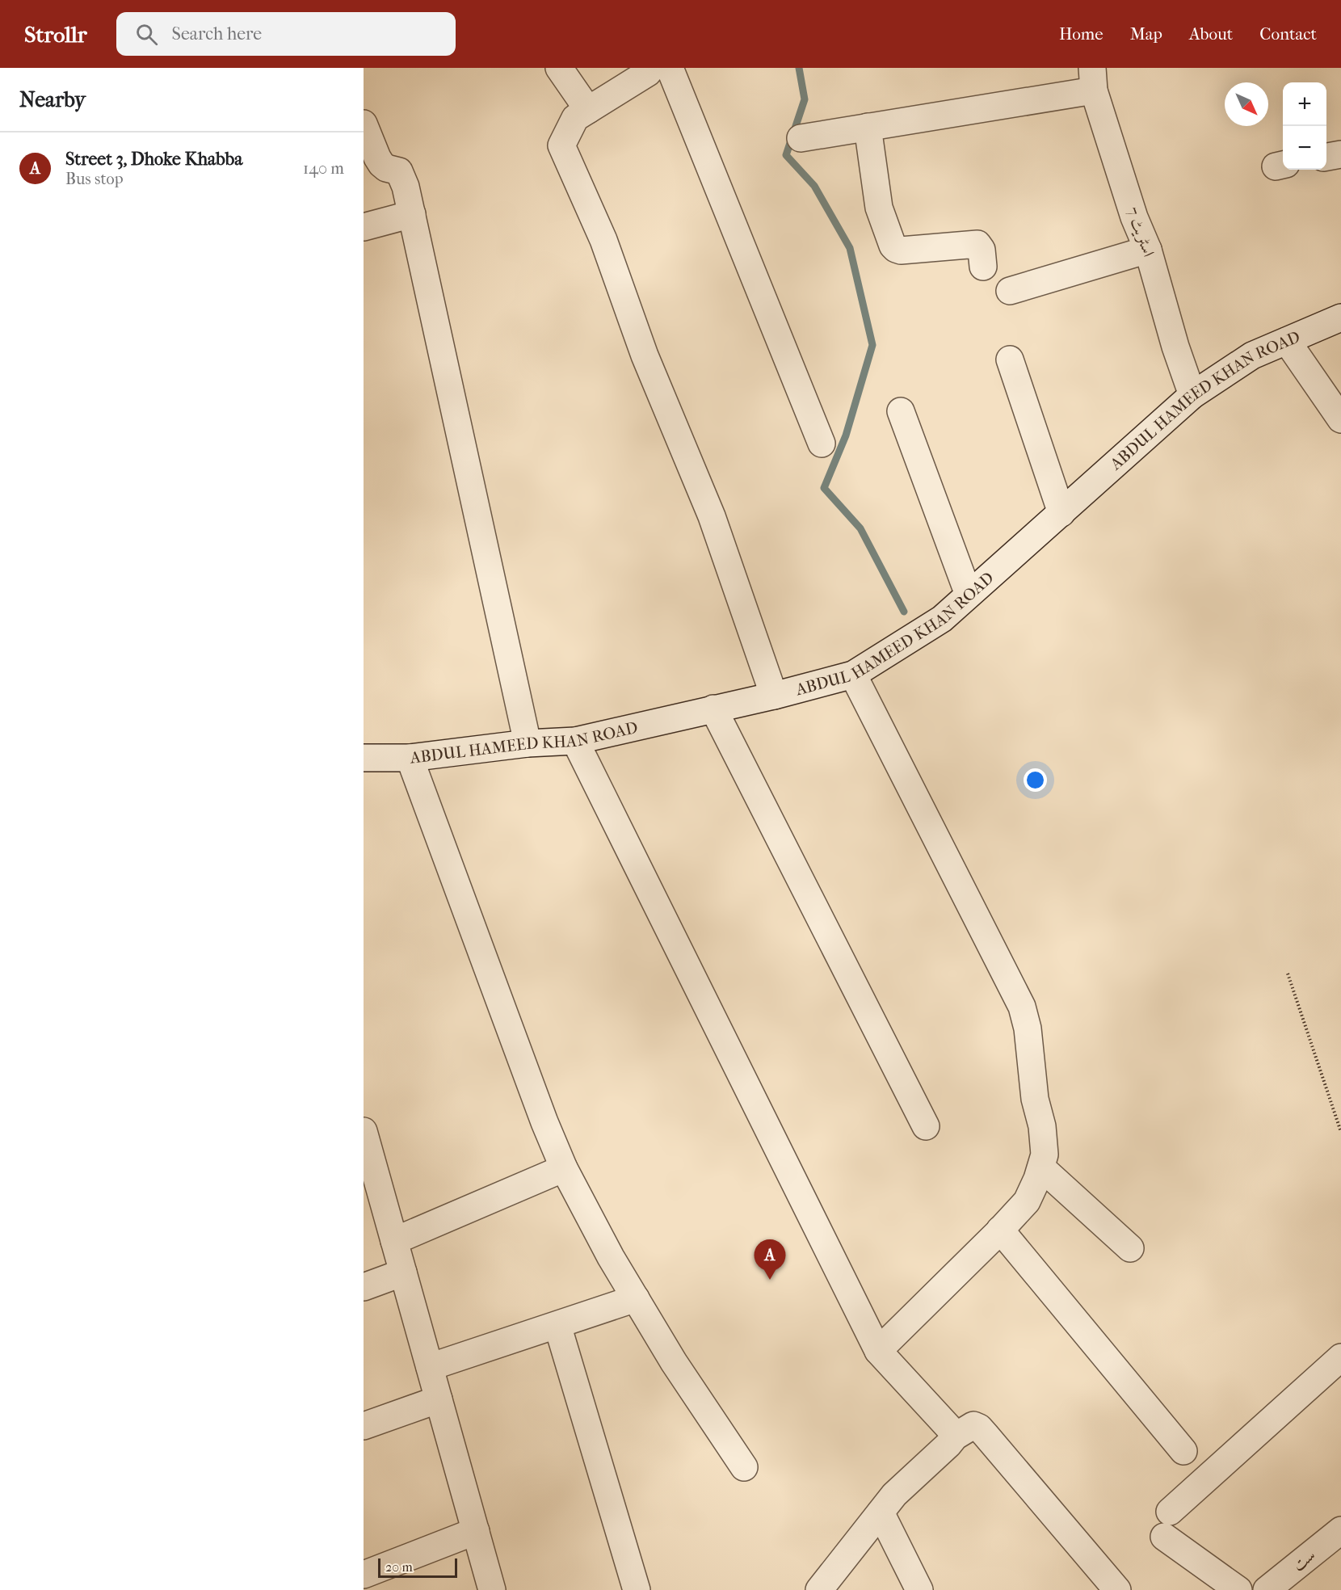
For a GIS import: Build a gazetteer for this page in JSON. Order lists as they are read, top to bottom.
{
  "streets": {
    "street": ["اسٹریٹ 7", "ABDUL HAMEED KHAN ROAD", "ست"]
  },
  "crossings": [
    ["اسٹریٹ 7", "ABDUL HAMEED KHAN ROAD"]
  ],
  "scale_bar": "20 m",
  "north": "bottom right",
  "page": {
    "header": "Strollr",
    "search": "Search here",
    "nav": [
      "Home",
      "Map",
      "About",
      "Contact"
    ],
    "heading": "Nearby",
    "map_buttons": ["+", "−"],
    "list": [
      {
        "mark": "A",
        "name": "Street 3, Dhoke Khabba",
        "note": "Bus stop",
        "value": "140 m"
      }
    ],
    "pins": "A",
    "scale": "20 m"
  }
}
